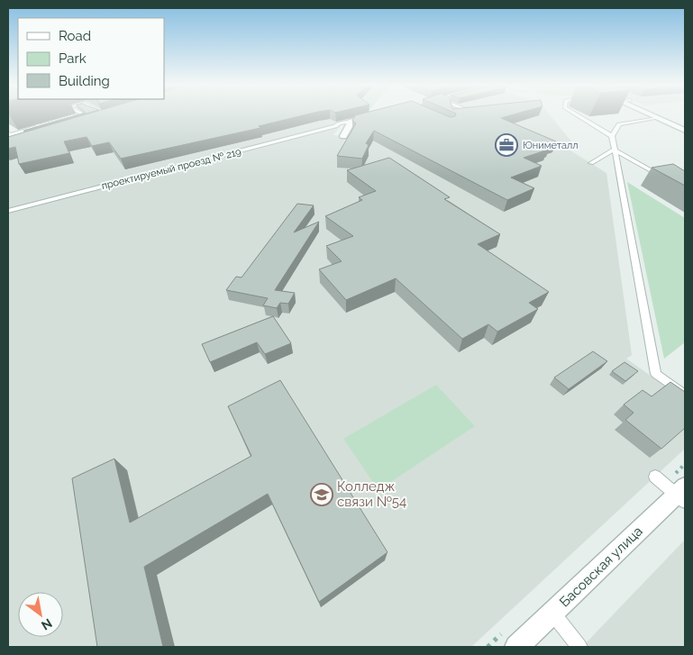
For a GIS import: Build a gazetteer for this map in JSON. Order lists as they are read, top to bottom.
{
  "streets": {
    "street": ["Басовская улица"],
    "lane": ["проектируемый проезд № 219"]
  },
  "places": {
    "office": ["Юниметалл"],
    "school or university": ["Колледж связи №54"]
  },
  "legend": ["Road", "Park", "Building"],
  "north": "bottom right"
}
